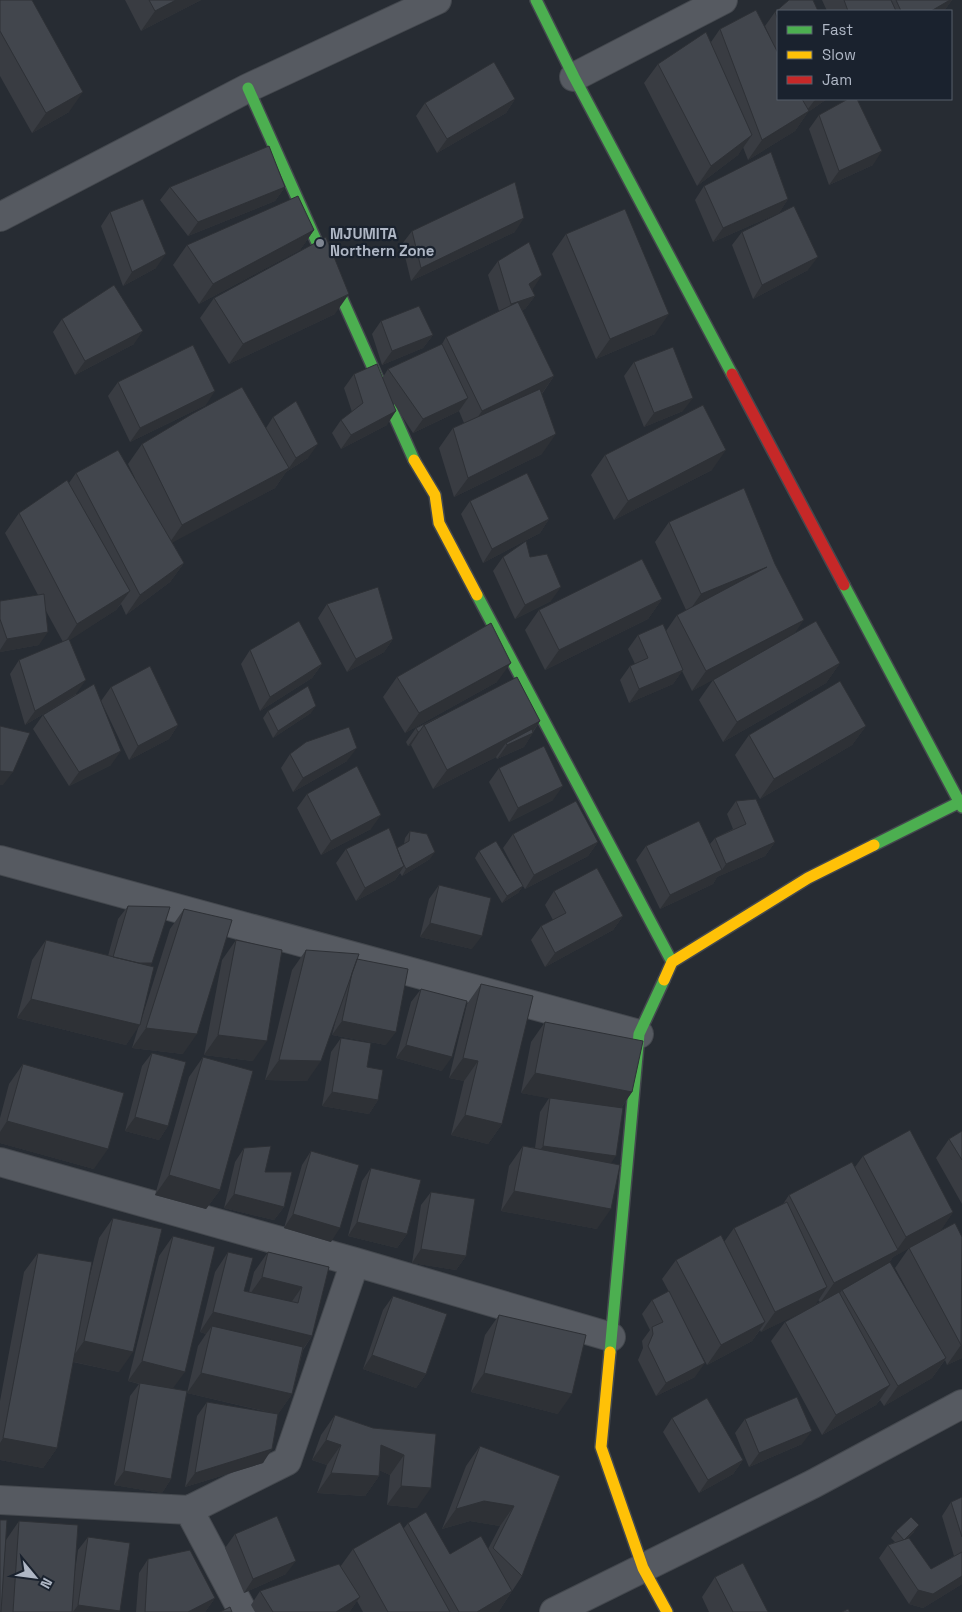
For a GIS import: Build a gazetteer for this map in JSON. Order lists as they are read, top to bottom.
{
  "places": ["MJUMITA Northern Zone"],
  "legend": ["Fast", "Slow", "Jam"],
  "north": "bottom right"
}
